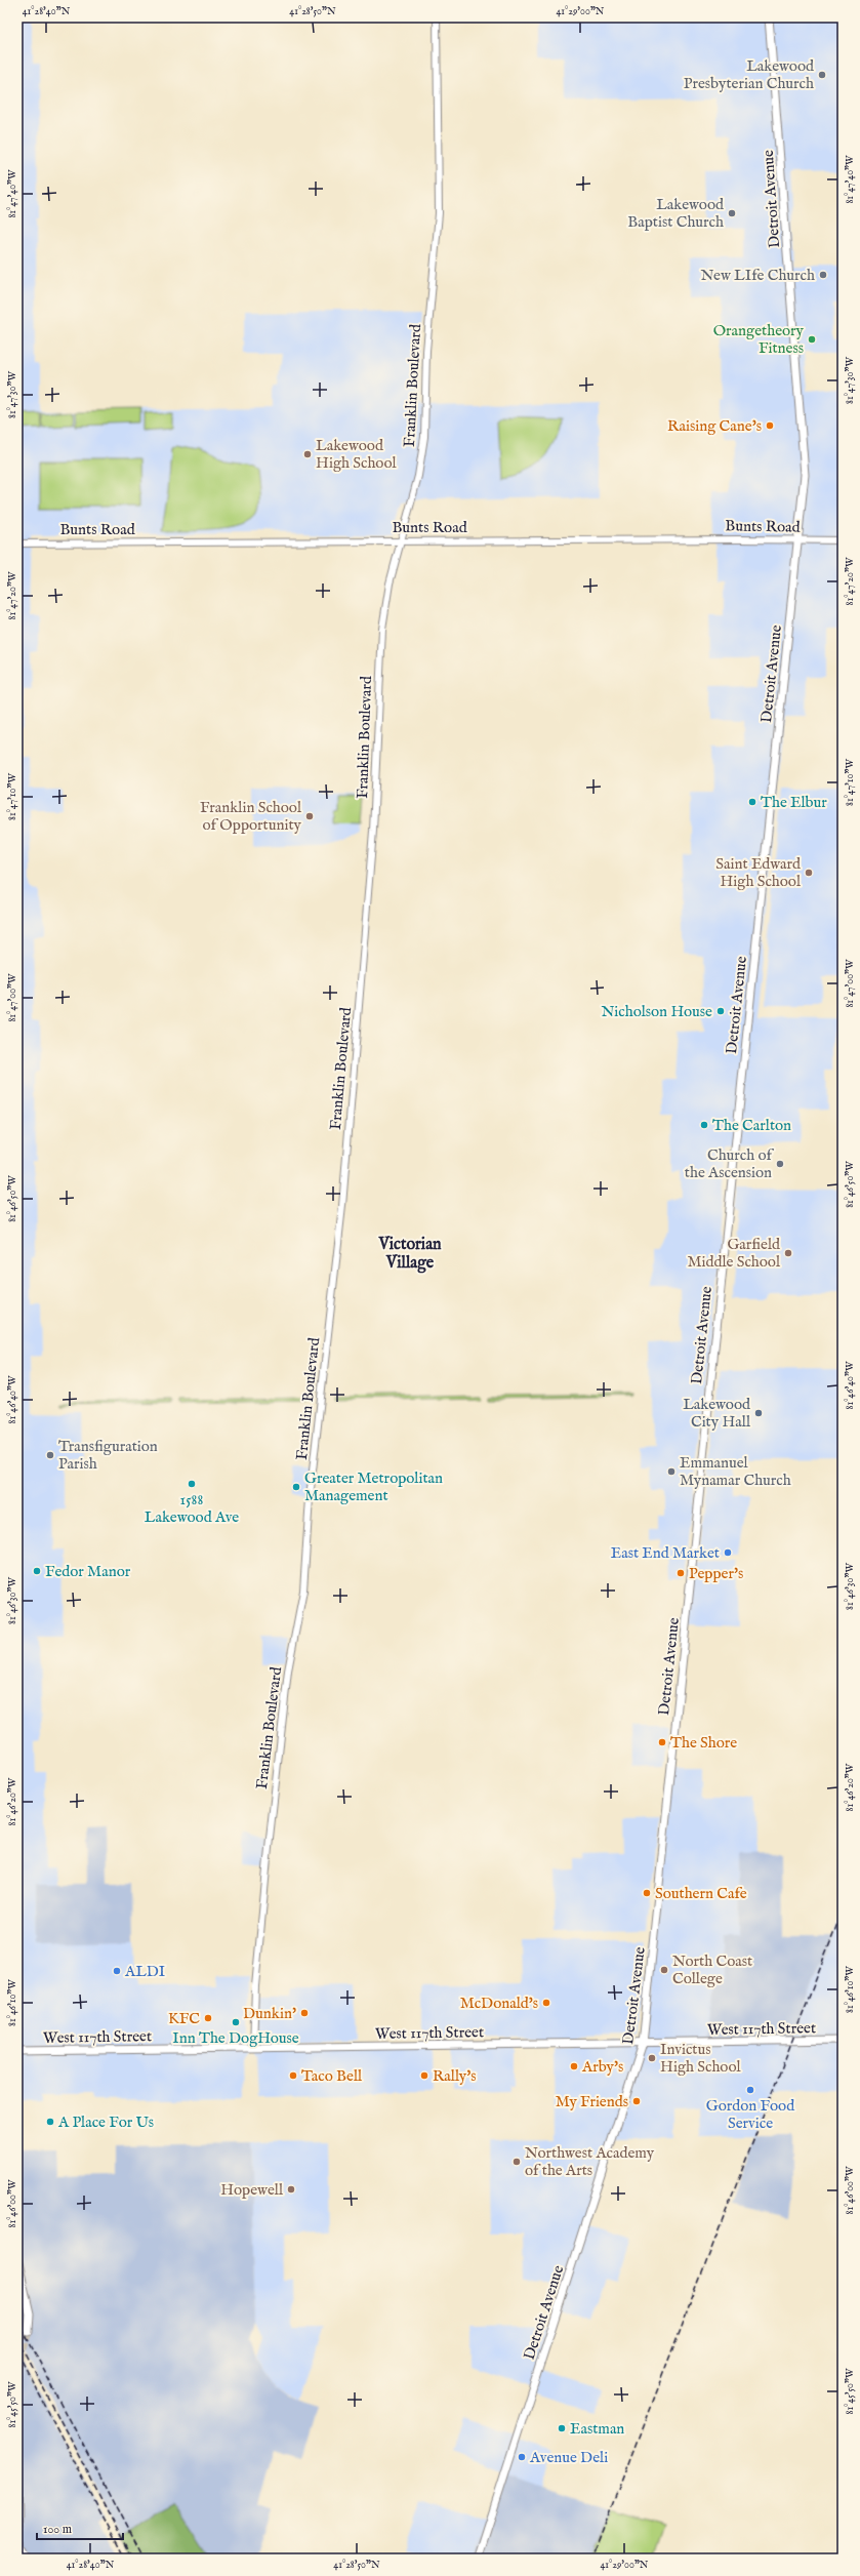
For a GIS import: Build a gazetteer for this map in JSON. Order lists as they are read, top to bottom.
{
  "streets": {
    "main road": ["Detroit Avenue", "West 117th Street"],
    "street": ["Franklin Boulevard", "Bunts Road"]
  },
  "crossings": [
    ["Detroit Avenue", "Bunts Road"],
    ["Detroit Avenue", "West 117th Street"],
    ["Franklin Boulevard", "Bunts Road"],
    ["Franklin Boulevard", "West 117th Street"]
  ],
  "districts": ["Victorian Village"],
  "places": [
    "Lakewood Presbyterian Church",
    "Lakewood Baptist Church",
    "New LIfe Church",
    "Orangetheory Fitness",
    "Raising Cane's",
    "Lakewood High School",
    "The Elbur",
    "Franklin School of Opportunity",
    "Saint Edward High School",
    "Nicholson House",
    "The Carlton",
    "Church of the Ascension",
    "Garfield Middle School",
    "Lakewood City Hall",
    "Transfiguration Parish",
    "Emmanuel Mynamar Church",
    "1588 Lakewood Ave",
    "Greater Metropolitan Management",
    "East End Market",
    "Fedor Manor",
    "Pepper's",
    "The Shore",
    "Southern Cafe",
    "North Coast College",
    "ALDI",
    "McDonald's",
    "Dunkin'",
    "KFC",
    "Inn The DogHouse",
    "Invictus High School",
    "Arby's",
    "Taco Bell",
    "Rally's",
    "Gordon Food Service",
    "My Friends",
    "A Place For Us",
    "Northwest Academy of the Arts",
    "Hopewell",
    "Eastman",
    "Avenue Deli"
  ],
  "scale_bar": "100 m",
  "coordinates": [
    "41°28'40\"N",
    "41°28'50\"N",
    "41°29'00\"N",
    "81°47'40\"W",
    "81°47'30\"W",
    "81°47'20\"W",
    "81°47'10\"W",
    "81°47'00\"W",
    "81°46'50\"W",
    "81°46'40\"W",
    "81°46'30\"W",
    "81°46'20\"W",
    "81°46'10\"W",
    "81°46'00\"W",
    "81°45'50\"W"
  ]
}
